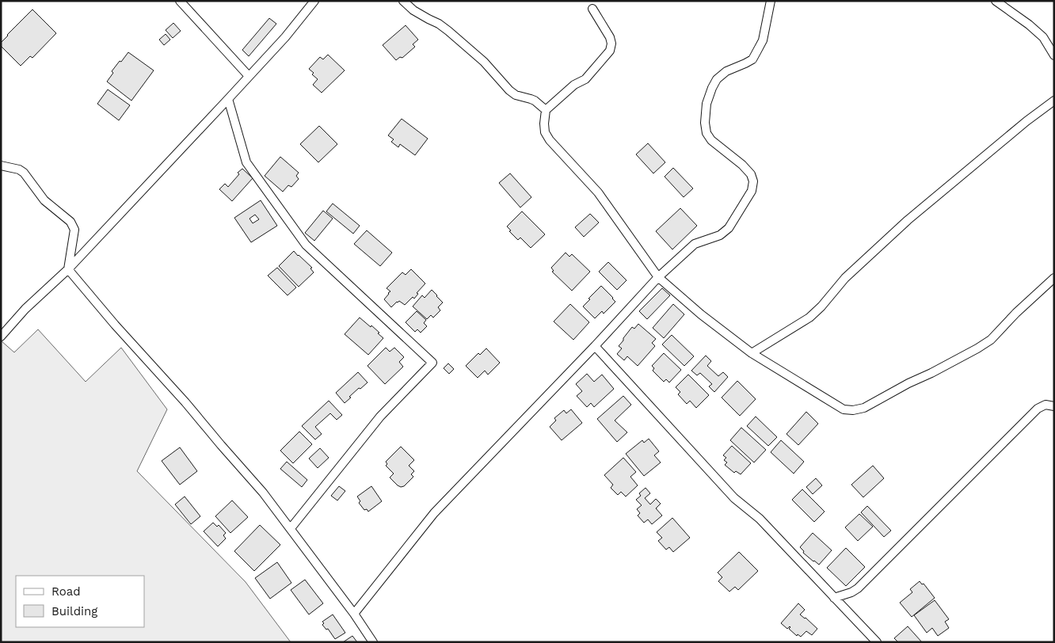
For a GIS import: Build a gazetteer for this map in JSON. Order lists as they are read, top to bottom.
{
  "legend": ["Road", "Building"]
}
